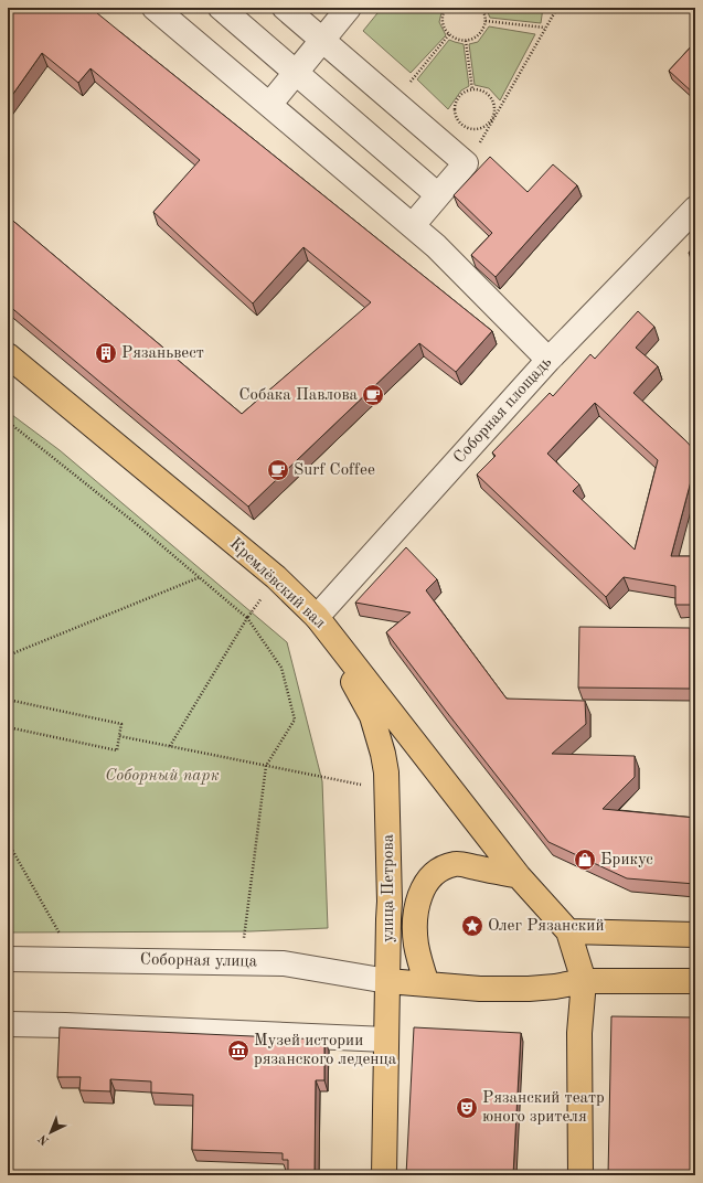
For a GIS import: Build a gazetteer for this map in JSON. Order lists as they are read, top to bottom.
{
  "streets": {
    "main road": ["Кремлёвский вал", "улица Петрова"],
    "street": ["Соборная площадь", "Соборная улица"]
  },
  "crossings": [
    ["Соборная площадь", "Кремлёвский вал"],
    ["Соборная площадь", "улица Петрова"],
    ["Кремлёвский вал", "улица Петрова"],
    ["улица Петрова", "Соборная улица"]
  ],
  "parks": ["Соборный парк"],
  "places": {
    "building": ["Рязаньвест"],
    "cafe": ["Собака Павлова", "Surf Coffee"],
    "shop": ["Брикус"],
    "place": ["Олег Рязанский"],
    "museum": ["Музей истории рязанского леденца"],
    "theatre": ["Рязанский театр юного зрителя"]
  },
  "north": "bottom left"
}
